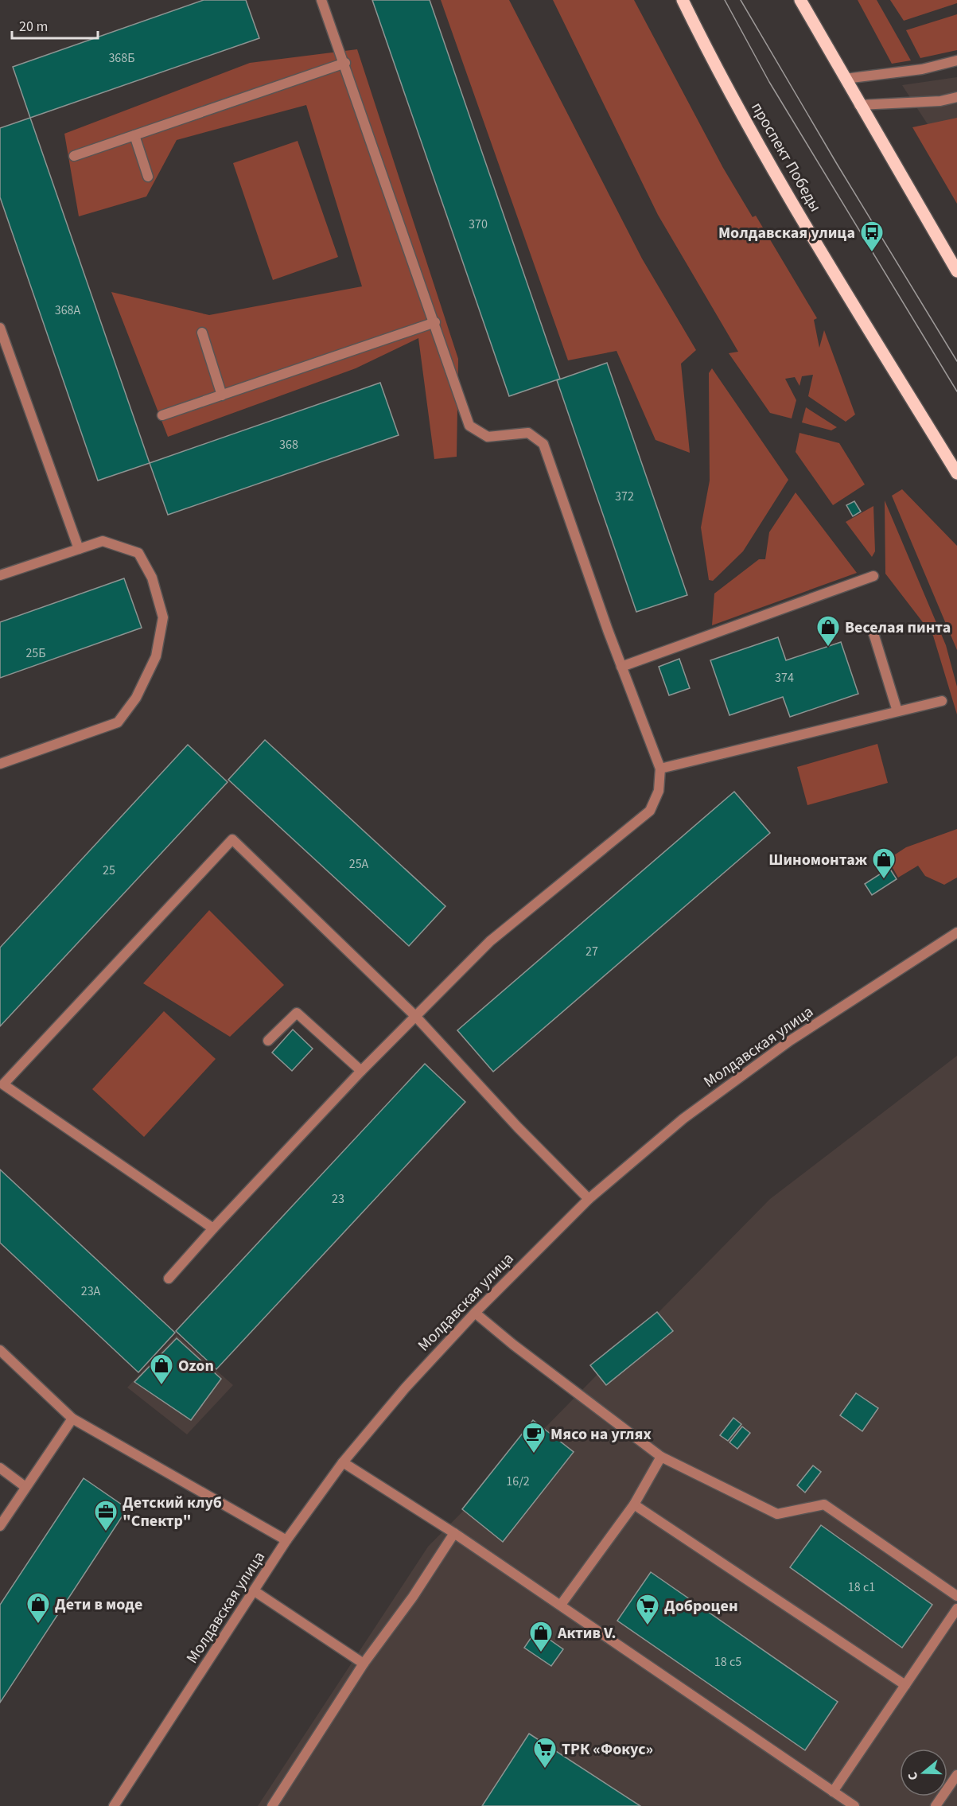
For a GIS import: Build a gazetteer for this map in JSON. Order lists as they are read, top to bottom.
{
  "streets": {
    "main road": ["проспект Победы"],
    "street": ["Молдавская улица"]
  },
  "places": {
    "bus stop": ["Молдавская улица"],
    "shop": [
      "Веселая пинта",
      "Шиномонтаж",
      "Ozon",
      "Дети в моде",
      "Актив V."
    ],
    "cafe": ["Мясо на углях"],
    "office": ["Детский клуб \"Спектр\""],
    "supermarket": ["Доброцен", "ТРК «Фокус»"]
  },
  "house_numbers": [
    "368Б",
    "370",
    "368А",
    "368",
    "372",
    "25Б",
    "374",
    "25А",
    "25",
    "27",
    "23",
    "23А",
    "16/2",
    "18 с1",
    "18 с5"
  ],
  "scale_bar": "20 m",
  "north": "left"
}
